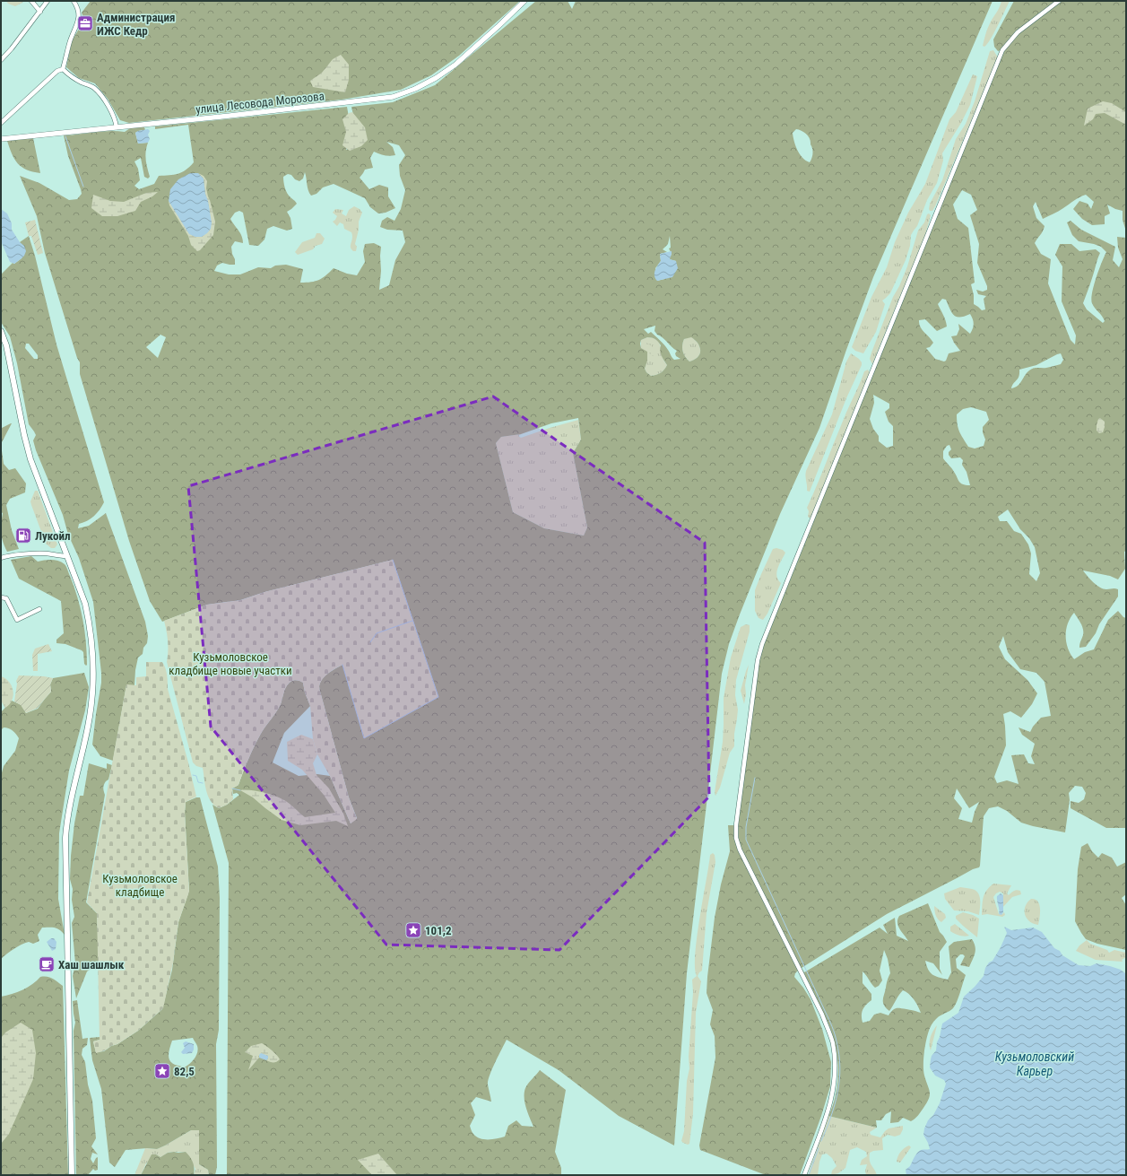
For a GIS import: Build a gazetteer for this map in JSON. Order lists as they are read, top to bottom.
{
  "streets": {
    "street": ["улица Лесовода Морозова"]
  },
  "water": ["Кузьмоловский Карьер"],
  "parks": ["Кузьмоловское кладбище новые участки", "Кузьмоловское кладбище"],
  "places": {
    "office": ["Администрация ИЖС Кедр"],
    "fuel station": ["Лукойл"],
    "place": ["101,2", "82,5"],
    "cafe": ["Хаш шашлык"]
  }
}
